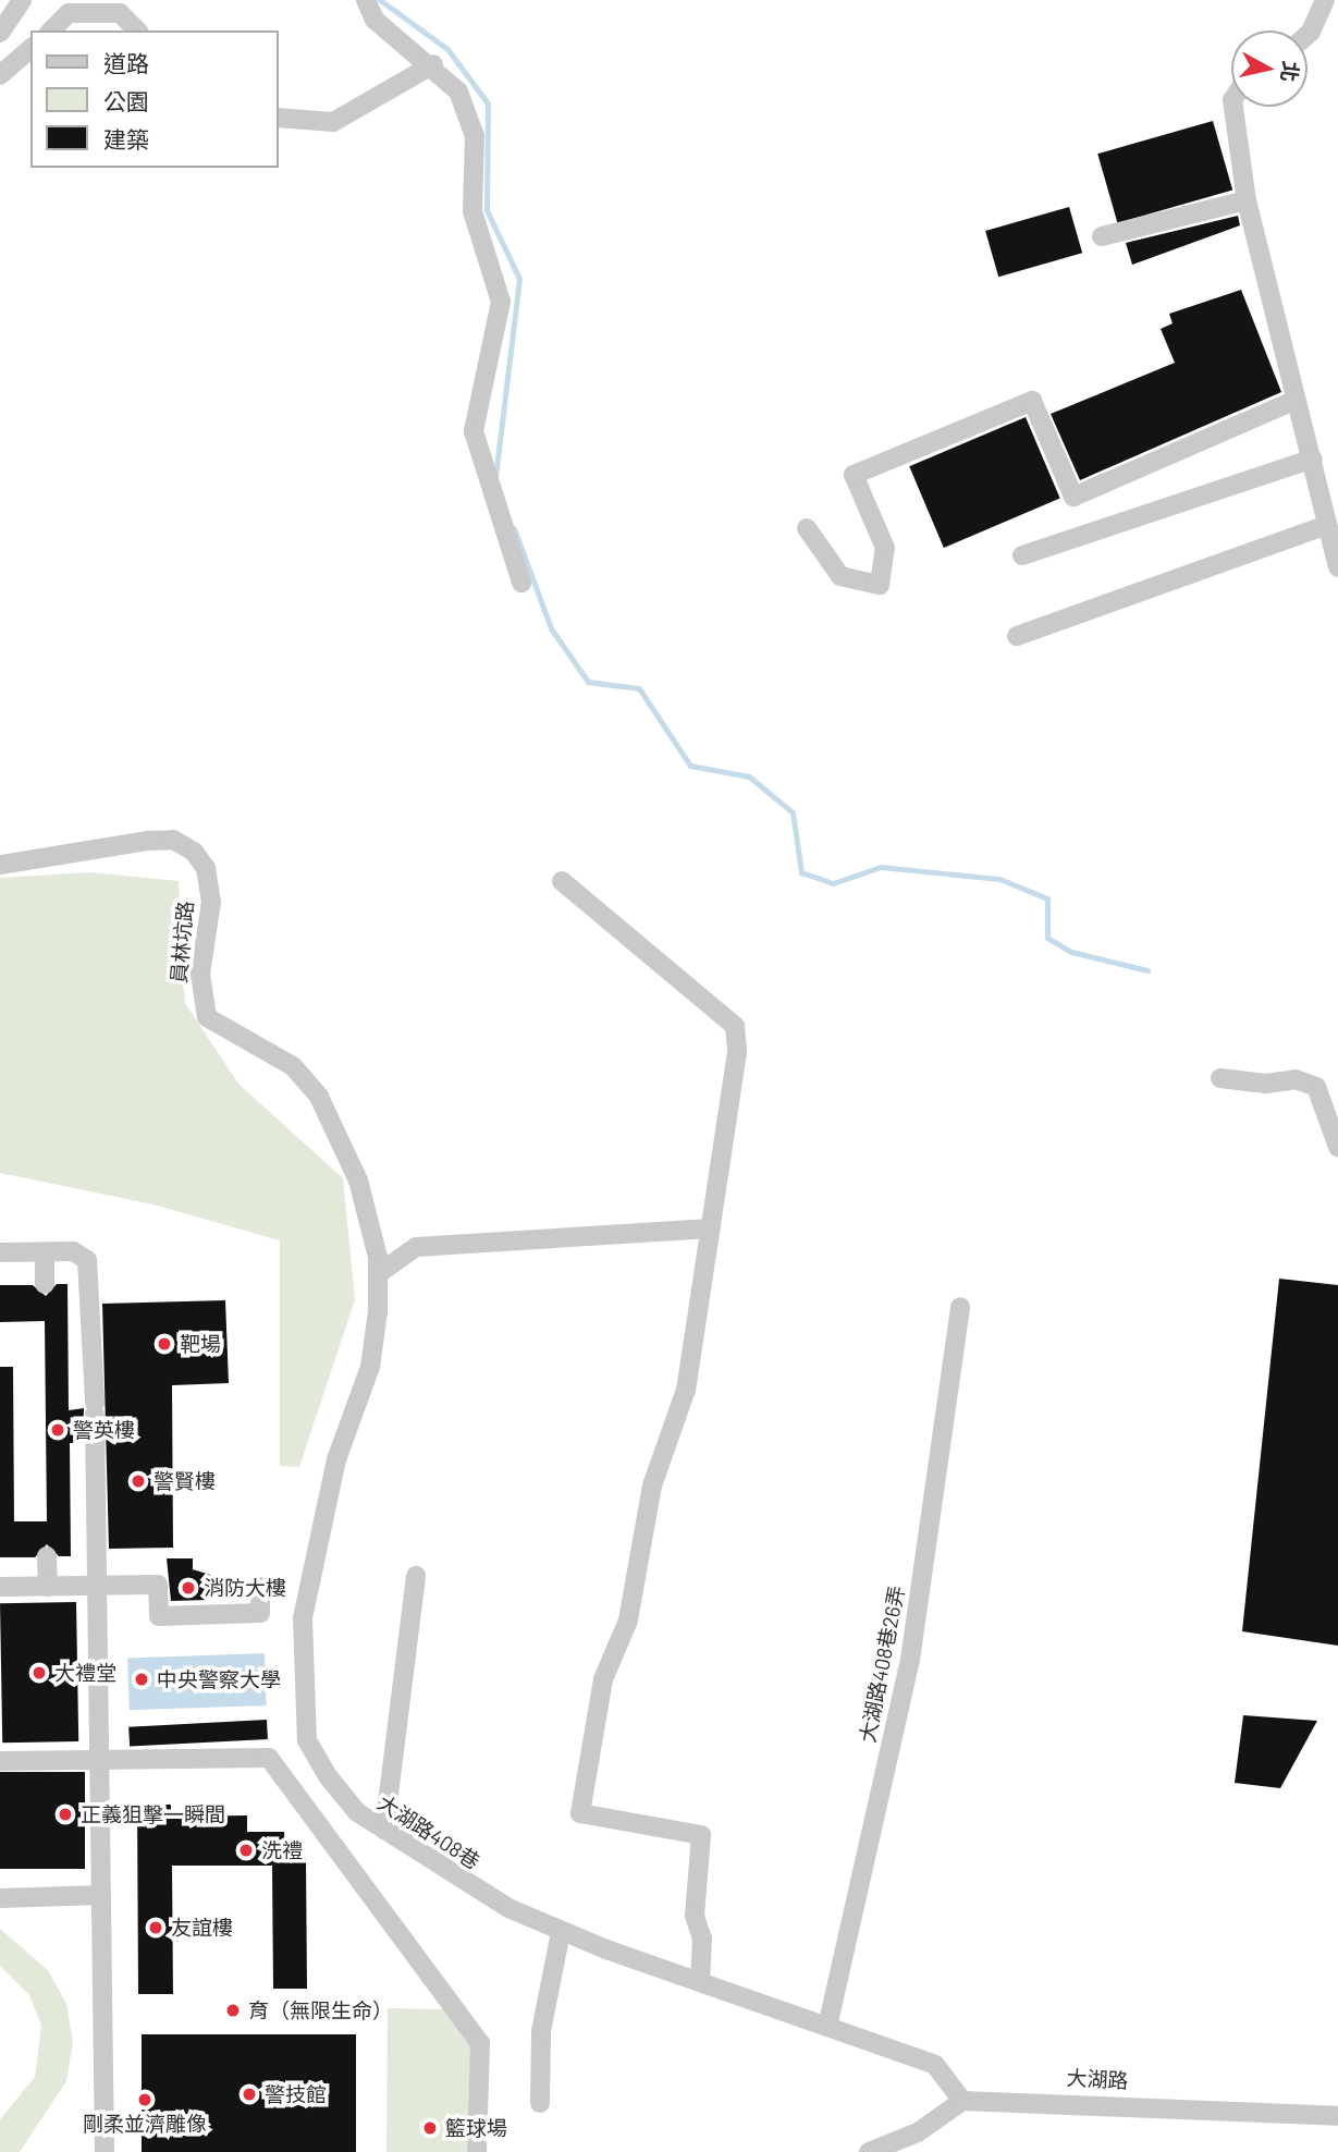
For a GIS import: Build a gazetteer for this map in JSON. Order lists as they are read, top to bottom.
{
  "streets": {
    "street": [
      "員林坑路",
      "大湖路408巷26弄",
      "大湖路408巷",
      "大湖路"
    ]
  },
  "crossings": [
    ["員林坑路", "大湖路408巷"],
    ["大湖路408巷26弄", "大湖路408巷"],
    ["大湖路408巷", "大湖路"]
  ],
  "places": [
    "靶場",
    "警英樓",
    "警賢樓",
    "消防大樓",
    "大禮堂",
    "中央警察大學",
    "正義狙擊一瞬間",
    "洗禮",
    "友誼樓",
    "育（無限生命）",
    "警技館",
    "剛柔並濟雕像",
    "籃球場"
  ],
  "legend": ["道路", "公園", "建築"],
  "north": "right"
}
